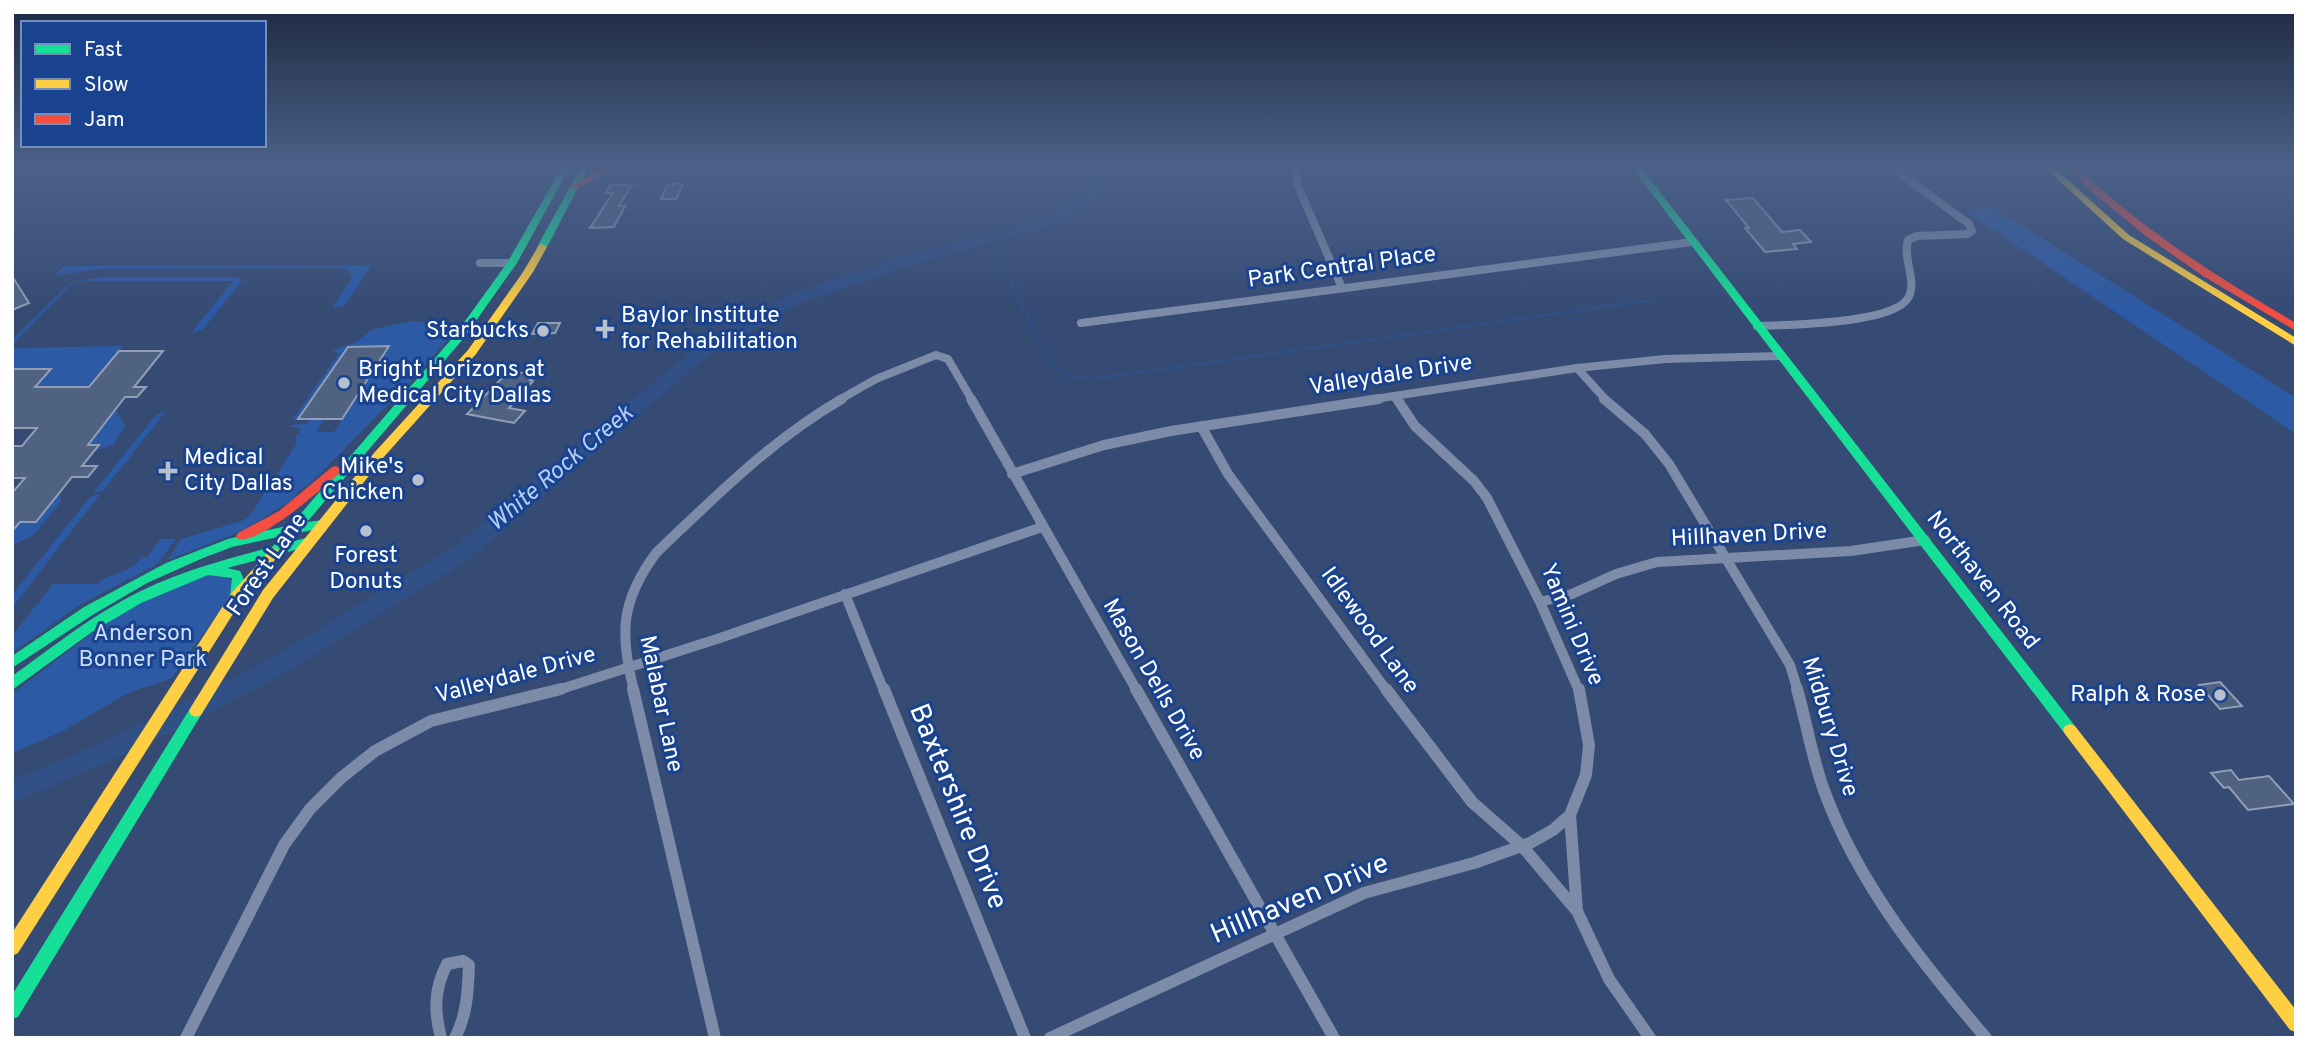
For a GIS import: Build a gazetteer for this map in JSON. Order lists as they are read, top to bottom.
{
  "streets": {
    "main road": ["Forest Lane", "Northaven Road"],
    "street": [
      "Park Central Place",
      "Valleydale Drive",
      "Hillhaven Drive",
      "Yamini Drive",
      "Idlewood Lane",
      "Mason Dells Drive",
      "Malabar Lane",
      "Midbury Drive",
      "Baxtershire Drive"
    ]
  },
  "crossings": [
    ["Park Central Place", "Northaven Road"],
    ["Valleydale Drive", "Northaven Road"],
    ["Valleydale Drive", "Yamini Drive"],
    ["Valleydale Drive", "Idlewood Lane"],
    ["Valleydale Drive", "Mason Dells Drive"],
    ["Valleydale Drive", "Malabar Lane"],
    ["Valleydale Drive", "Midbury Drive"],
    ["Valleydale Drive", "Baxtershire Drive"],
    ["Hillhaven Drive", "Northaven Road"],
    ["Hillhaven Drive", "Yamini Drive"],
    ["Hillhaven Drive", "Idlewood Lane"],
    ["Hillhaven Drive", "Mason Dells Drive"],
    ["Hillhaven Drive", "Midbury Drive"],
    ["Yamini Drive", "Idlewood Lane"],
    ["Mason Dells Drive", "Malabar Lane"]
  ],
  "water": ["White Rock Creek"],
  "parks": ["Anderson Bonner Park"],
  "places": {
    "health": ["Baylor Institute for Rehabilitation", "Medical City Dallas"],
    "other": [
      "Starbucks",
      "Bright Horizons at Medical City Dallas",
      "Mike's Chicken",
      "Forest Donuts",
      "Ralph & Rose"
    ]
  },
  "legend": ["Fast", "Slow", "Jam"]
}
